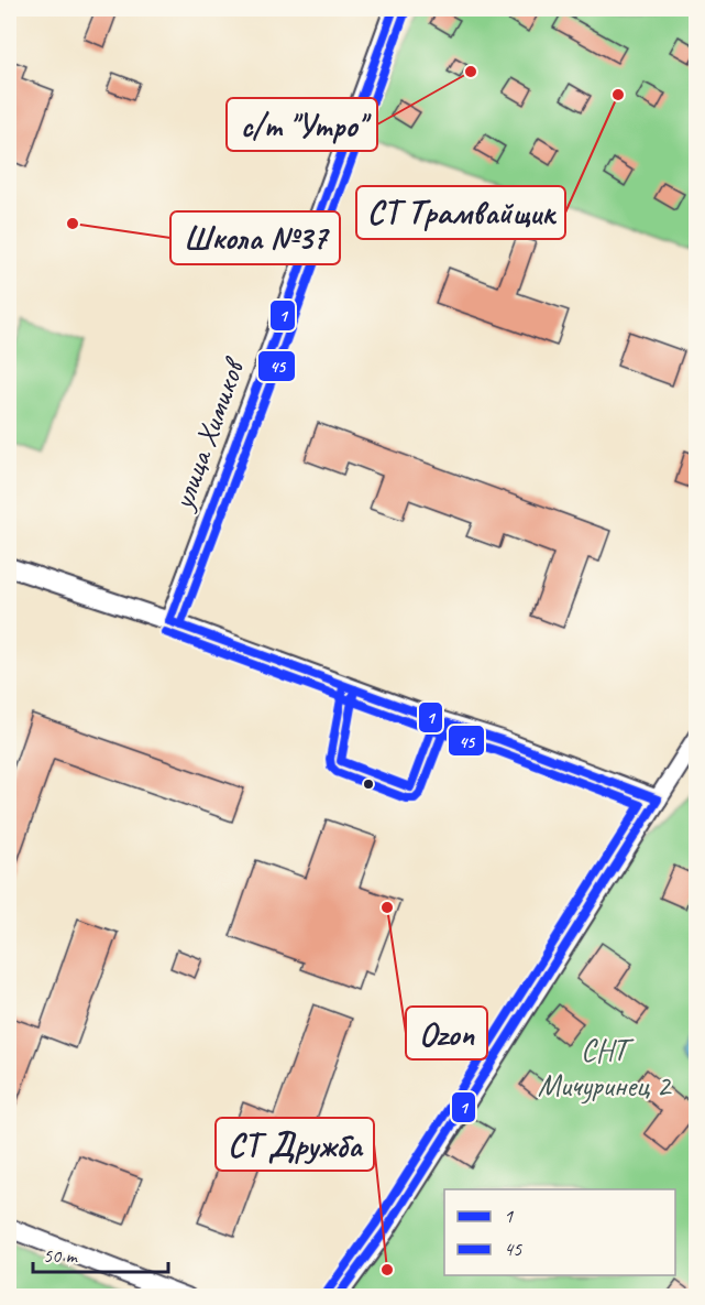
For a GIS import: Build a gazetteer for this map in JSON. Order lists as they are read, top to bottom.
{
  "streets": {
    "street": ["улица Химиков"]
  },
  "parks": ["СНТ Мичуринец 2"],
  "places": [
    "с/т \"Утро\"",
    "СТ Трамвайщик",
    "Школа №37",
    "Ozon",
    "СТ Дружба"
  ],
  "lines": ["transit line 1", "transit line 45"],
  "legend": ["1", "45"],
  "scale_bar": "50 m"
}
